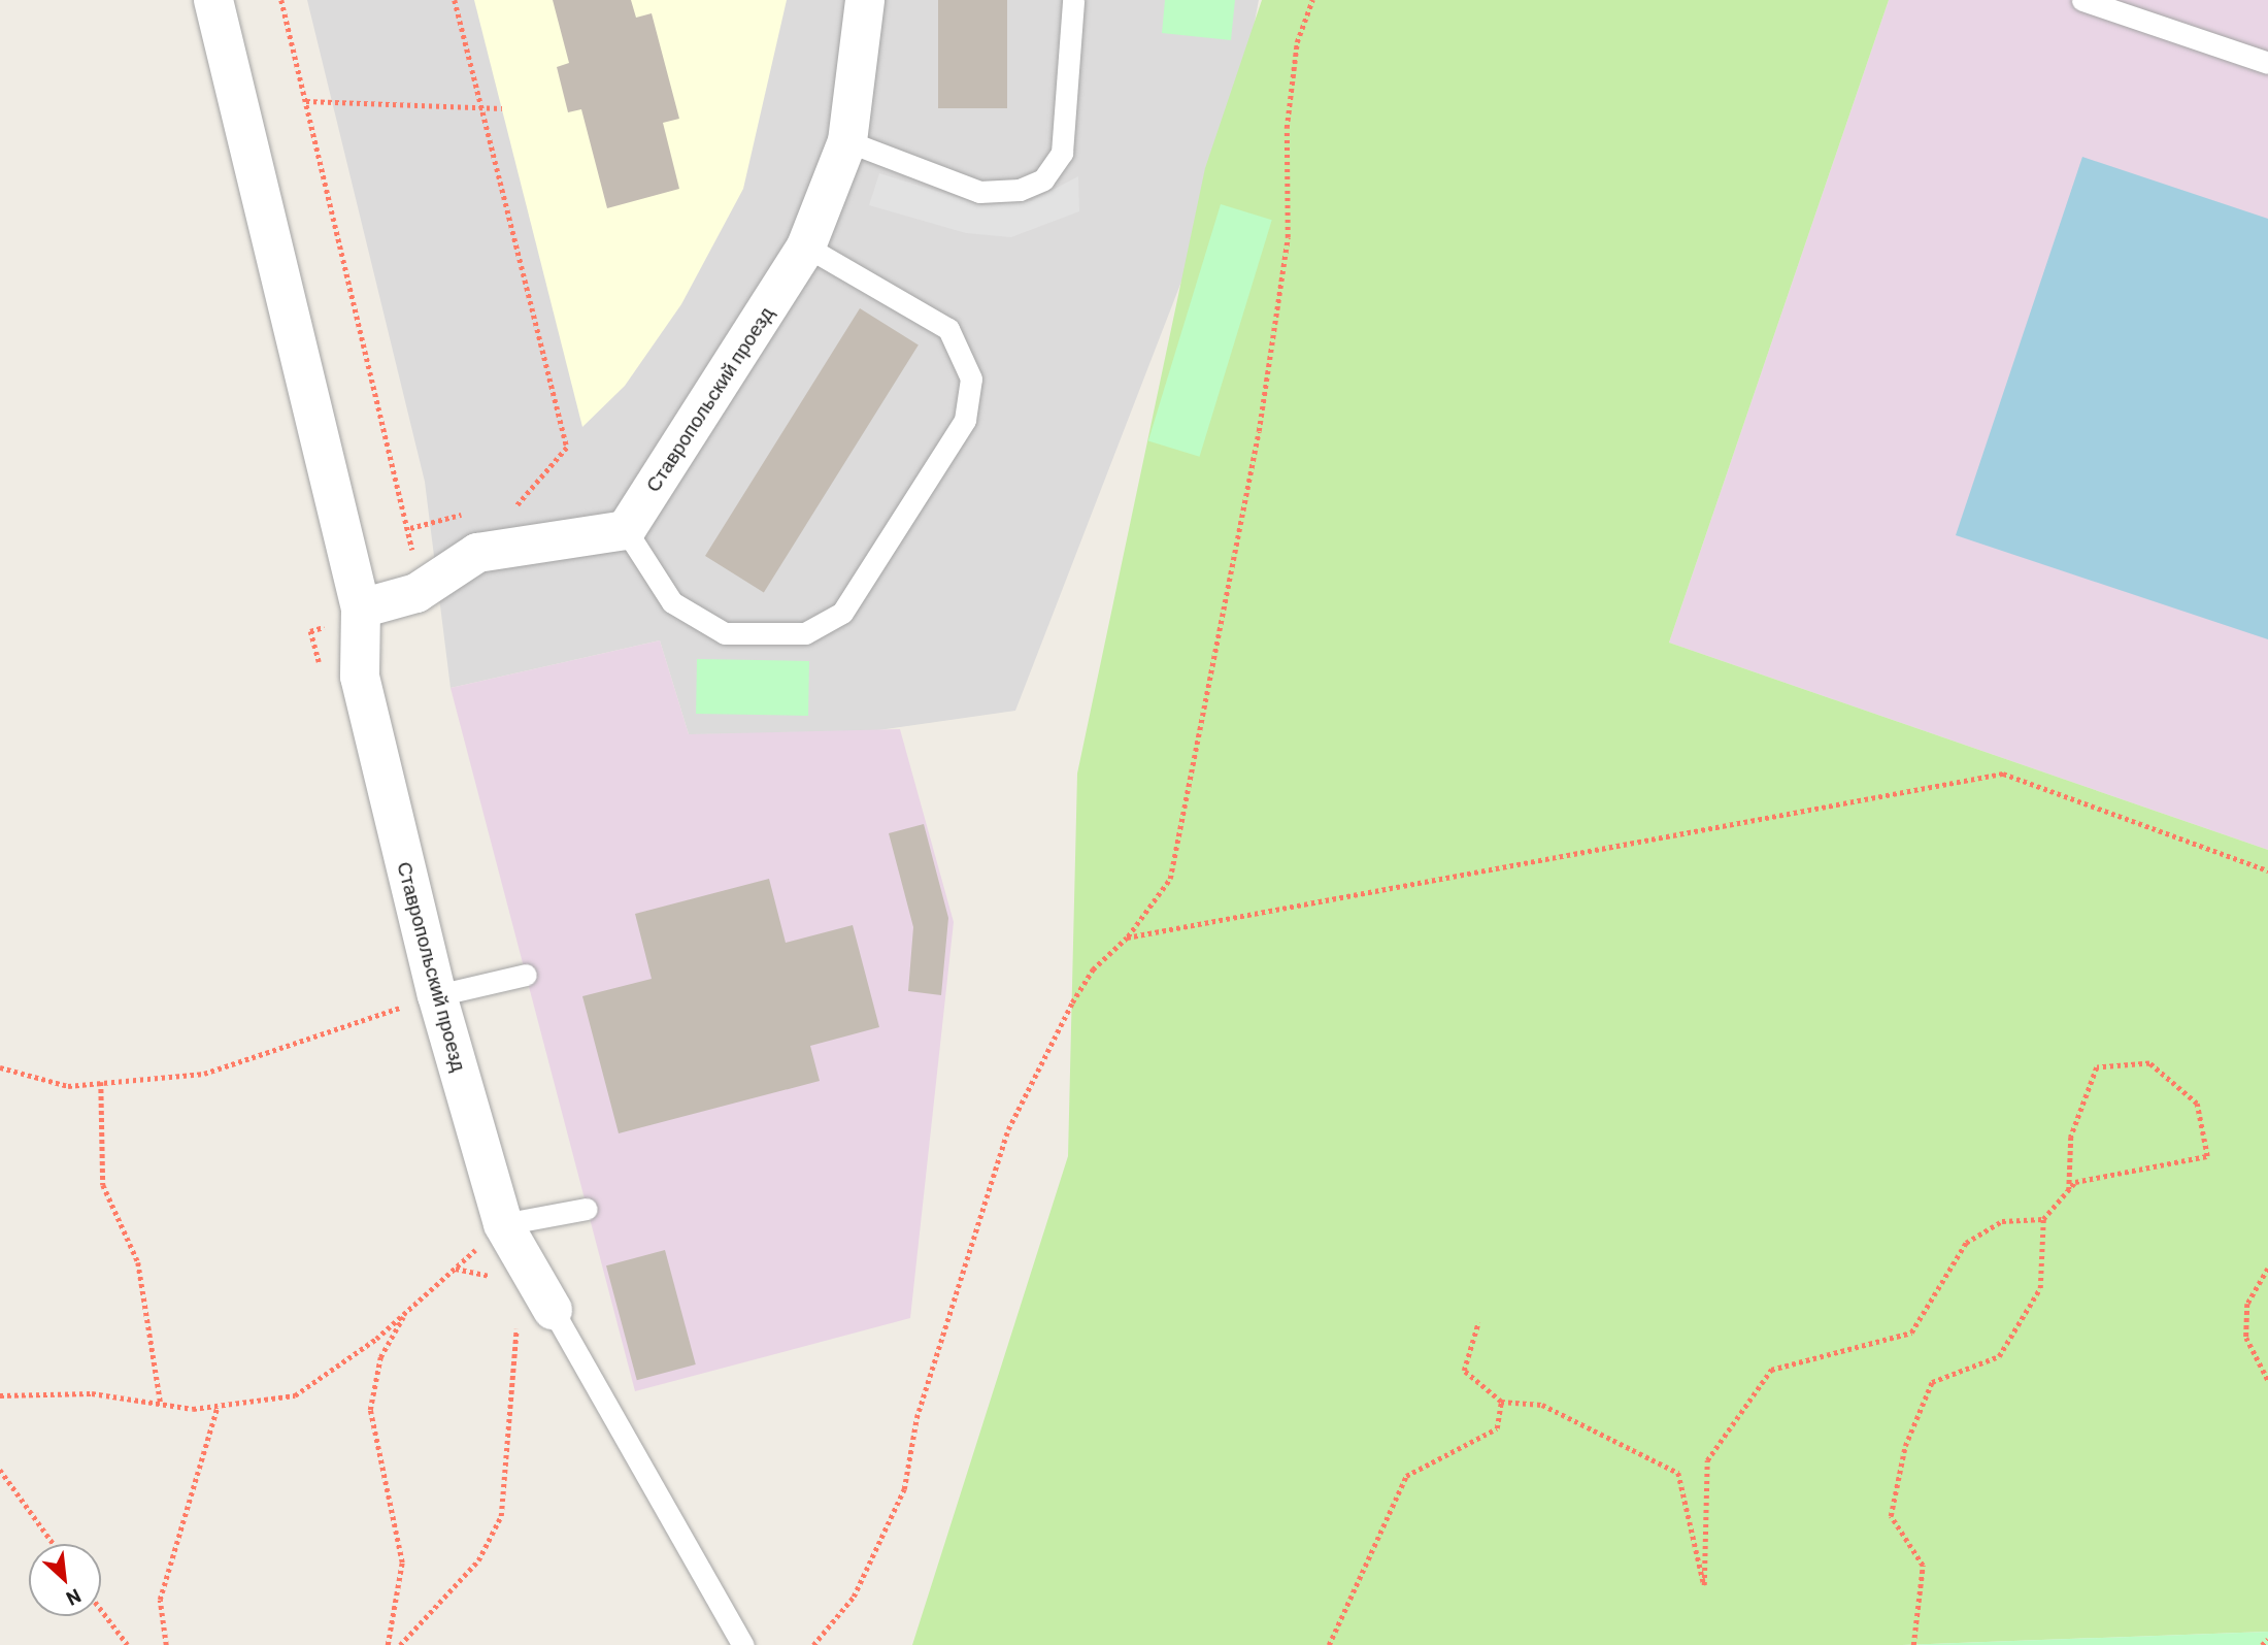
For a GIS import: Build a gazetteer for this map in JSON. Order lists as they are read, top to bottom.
{
  "streets": {
    "street": ["Ставропольский проезд"]
  },
  "north": "bottom right"
}
